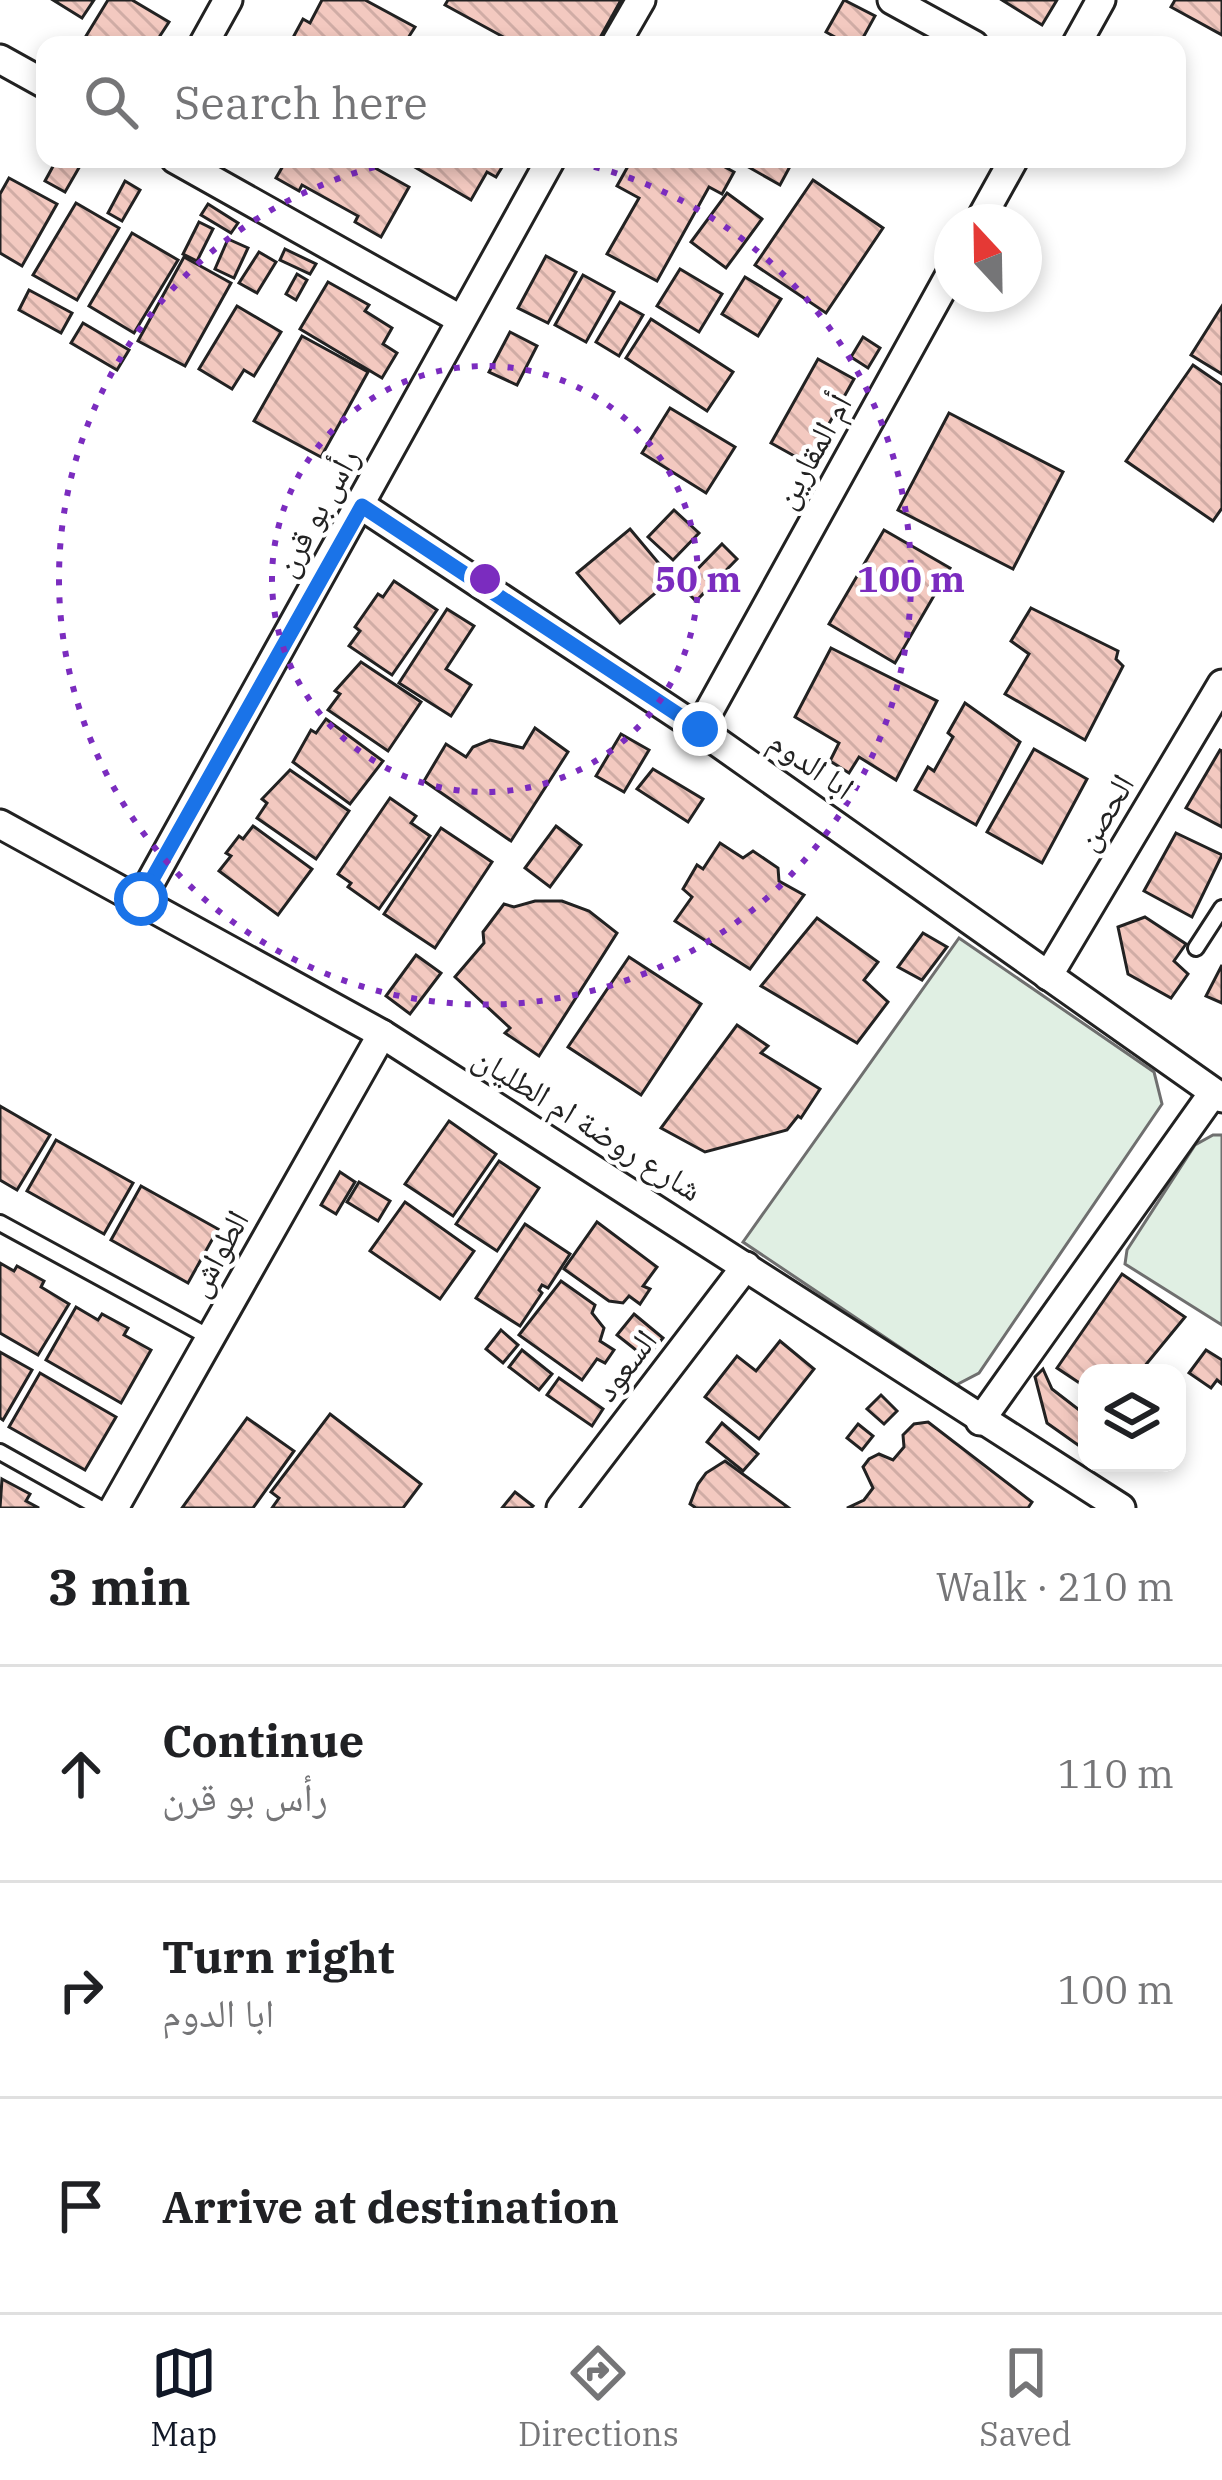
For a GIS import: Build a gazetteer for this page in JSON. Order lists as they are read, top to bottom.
{
  "streets": {
    "street": [
      "أم المقارين",
      "رأس بو قرن",
      "ابا الدوم",
      "الحصن",
      "شارع روضة ام الطليان",
      "الطواش",
      "السعود"
    ]
  },
  "crossings": [
    ["أم المقارين", "ابا الدوم"],
    ["رأس بو قرن", "ابا الدوم"],
    ["رأس بو قرن", "شارع روضة ام الطليان"],
    ["ابا الدوم", "الحصن"],
    ["ابا الدوم", "شارع روضة ام الطليان"],
    ["شارع روضة ام الطليان", "الطواش"],
    ["شارع روضة ام الطليان", "السعود"]
  ],
  "north": "top",
  "page": {
    "search": "Search here",
    "heading": ["3 min", "Walk · 210 m"],
    "list": [
      ["Continue", "رأس بو قرن", "110 m"],
      ["Turn right", "ابا الدوم", "100 m"],
      "Arrive at destination"
    ],
    "nav": ["Map", "Directions", "Saved"]
  },
  "rings": ["50 m", "100 m"]
}
